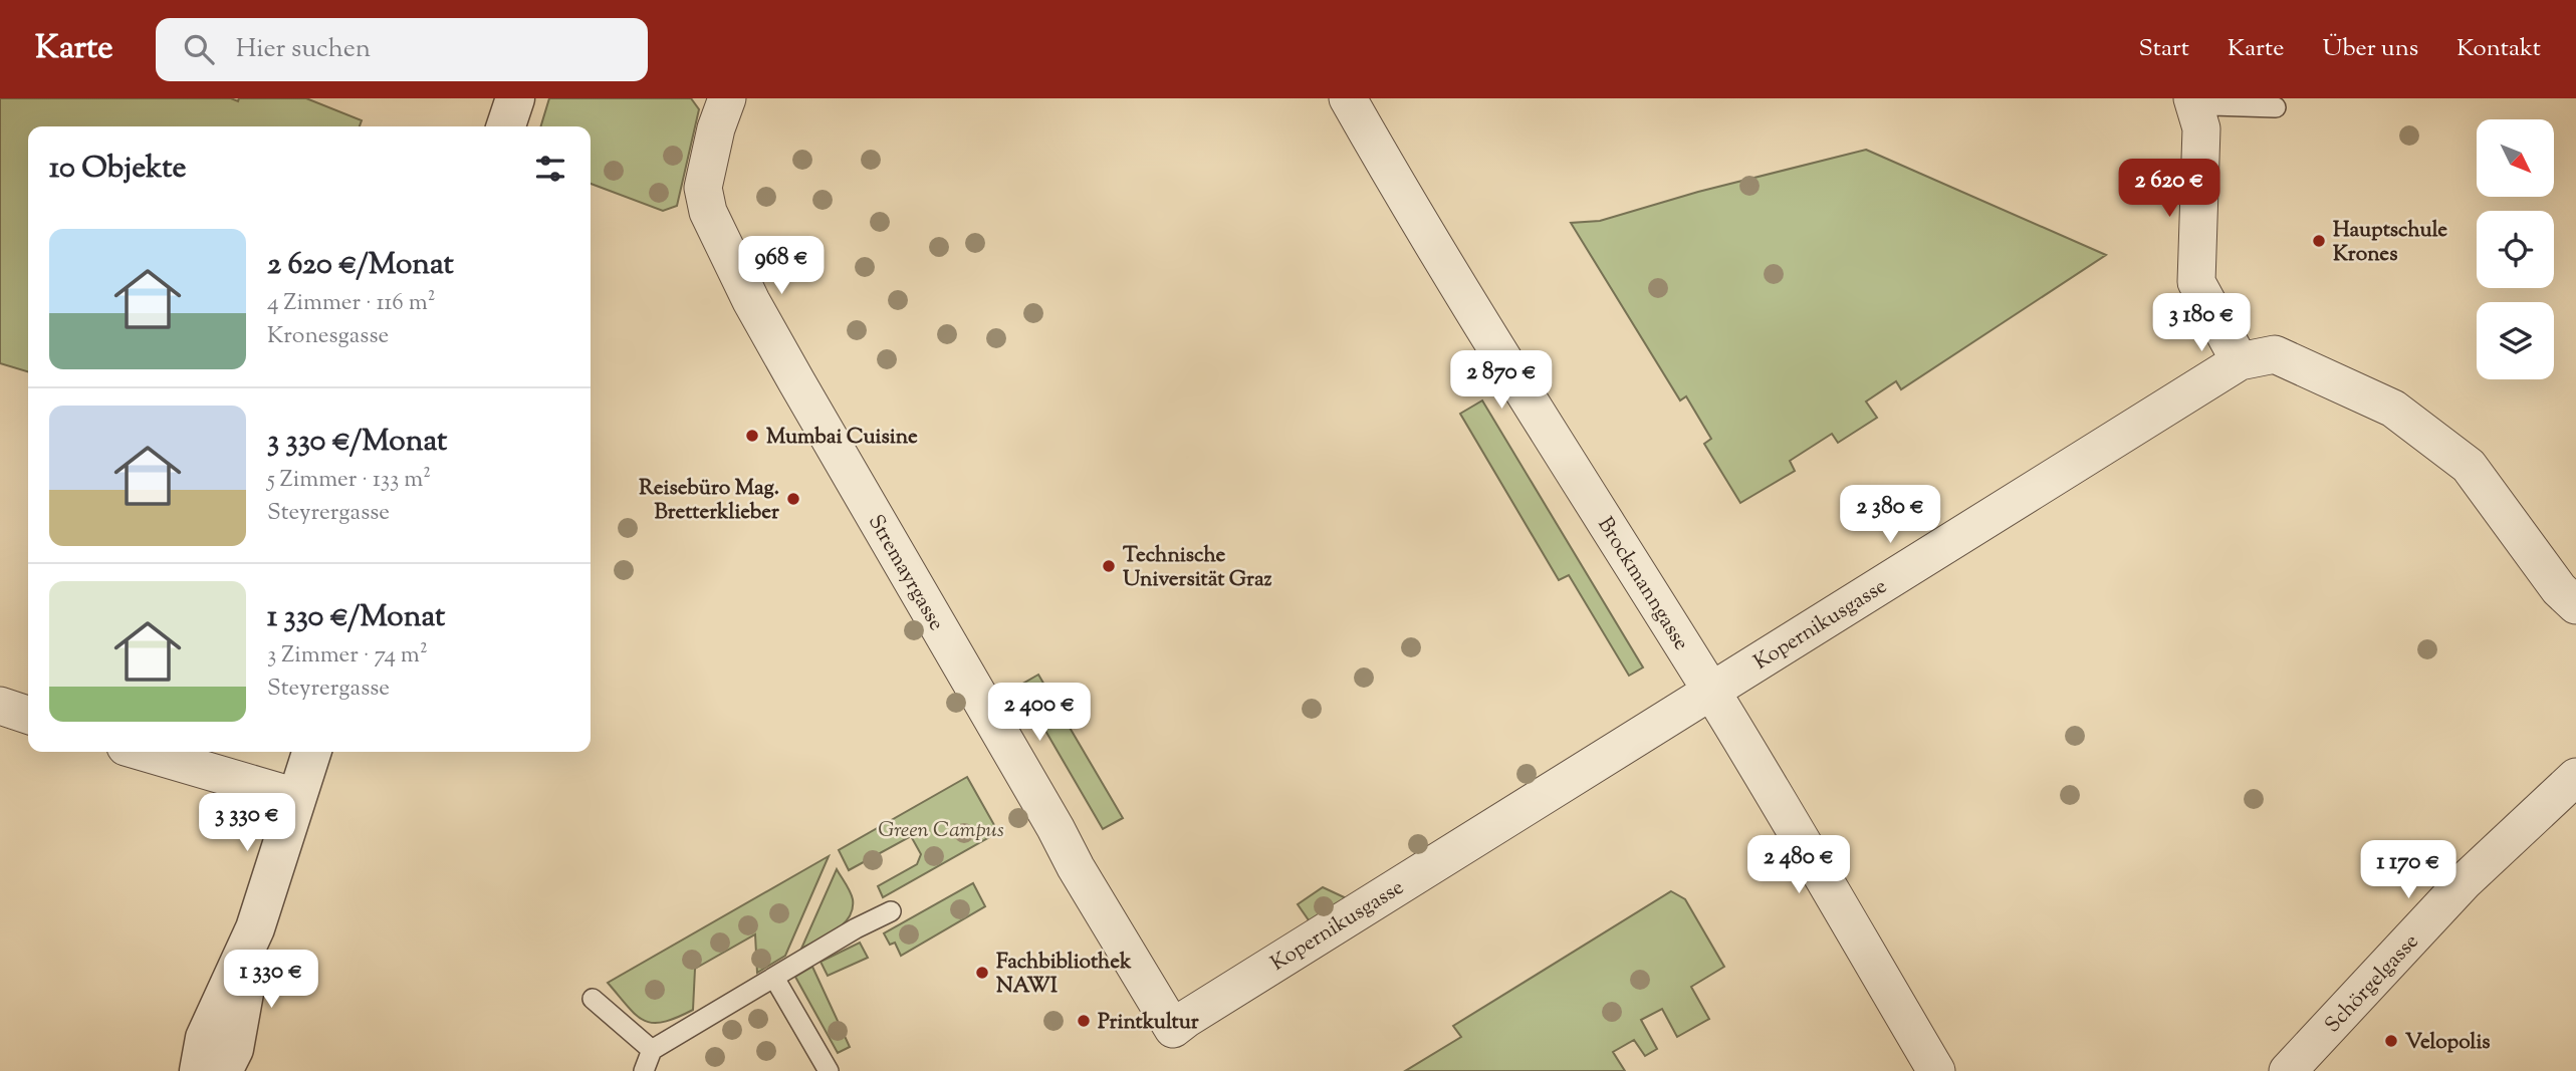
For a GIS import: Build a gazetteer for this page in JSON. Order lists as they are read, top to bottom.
{
  "streets": {
    "street": [
      "Stremayrgasse",
      "Brockmanngasse",
      "Kopernikusgasse",
      "Schörgelgasse"
    ]
  },
  "crossings": [
    ["Stremayrgasse", "Kopernikusgasse"],
    ["Brockmanngasse", "Kopernikusgasse"]
  ],
  "parks": ["Green Campus"],
  "places": [
    "Hauptschule Krones",
    "Mumbai Cuisine",
    "Reisebüro Mag. Bretterklieber",
    "Technische Universität Graz",
    "Fachbibliothek NAWI",
    "Printkultur",
    "Velopolis"
  ],
  "north": "bottom right",
  "page": {
    "header": "Karte",
    "search": "Hier suchen",
    "nav": [
      "Start",
      "Karte",
      "Über uns",
      "Kontakt"
    ],
    "heading": "10 Objekte",
    "price": [
      "2 620 €",
      "968 €",
      "3 180 €",
      "2 870 €",
      "2 380 €",
      "2 400 €",
      "3 330 €",
      "2 480 €",
      "1 170 €",
      "1 330 €"
    ],
    "list": [
      {
        "name": "2 620 €/Monat",
        "note": "4 Zimmer · 116 m² · Kronesgasse"
      },
      {
        "name": "3 330 €/Monat",
        "note": "5 Zimmer · 133 m² · Steyrergasse"
      },
      {
        "name": "1 330 €/Monat",
        "note": "3 Zimmer · 74 m² · Steyrergasse"
      }
    ]
  }
}
